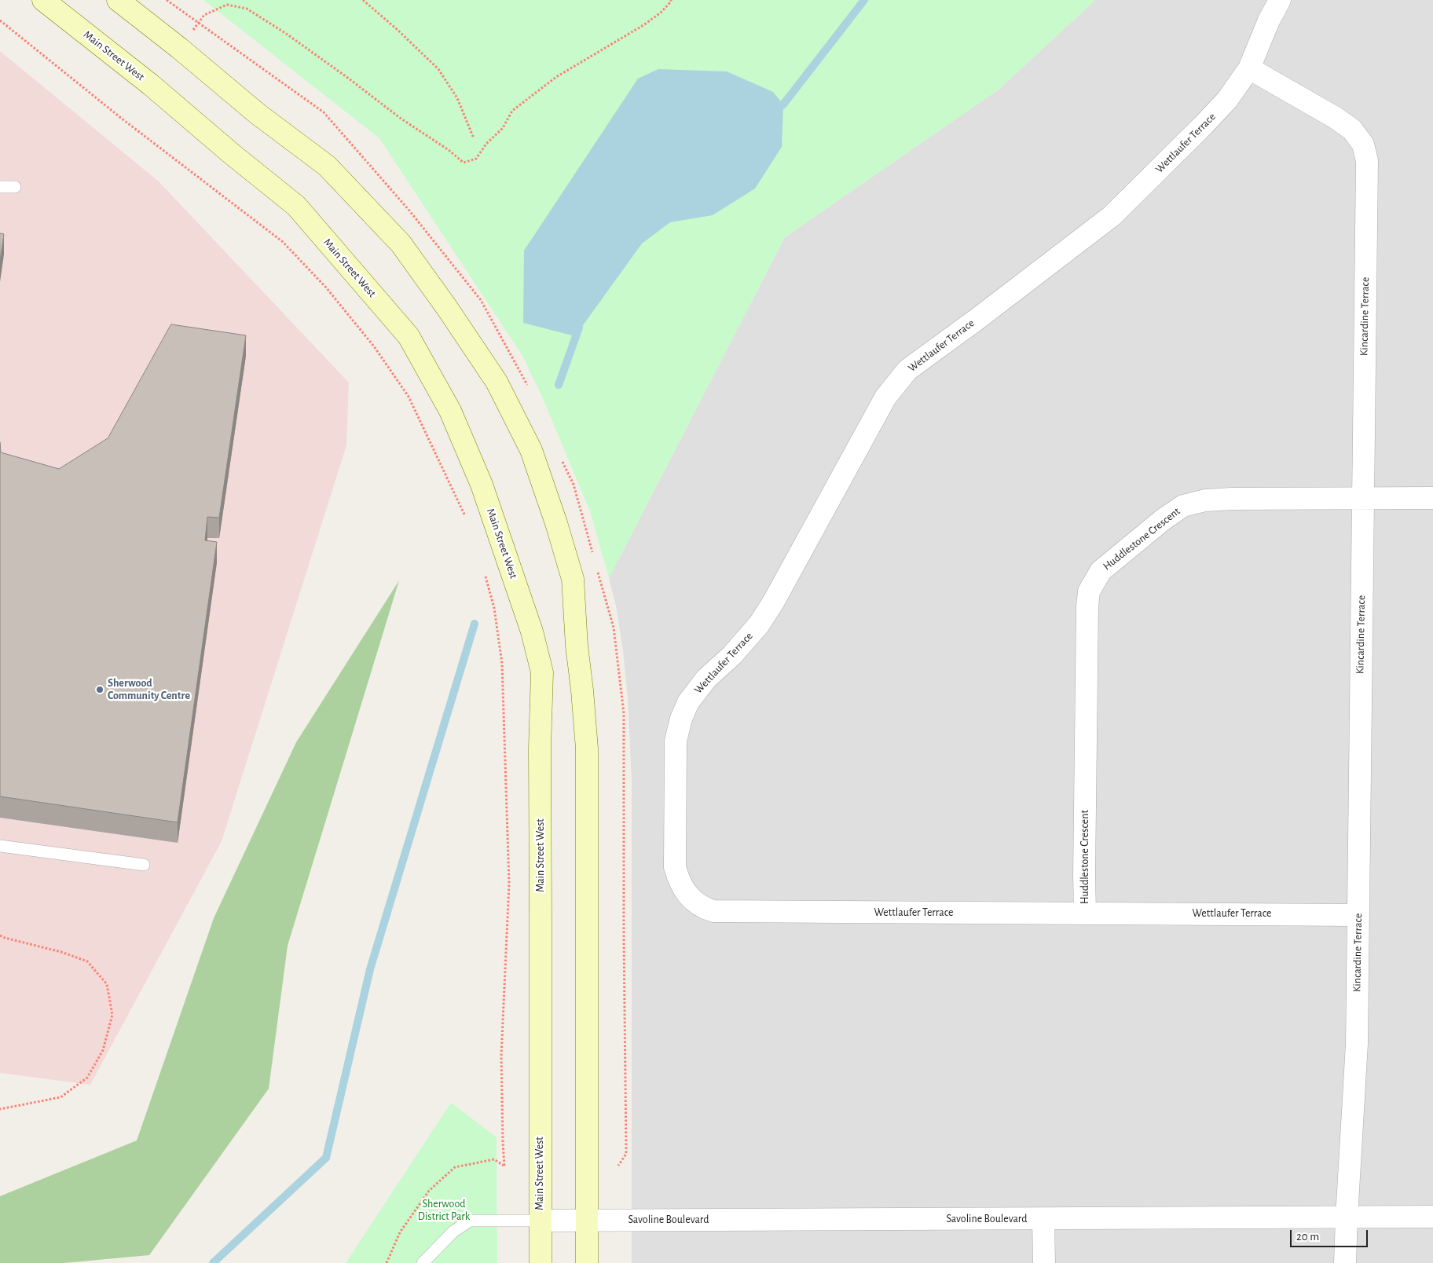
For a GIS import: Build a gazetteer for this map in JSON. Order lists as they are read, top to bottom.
{
  "streets": {
    "main road": ["Main Street West"],
    "street": [
      "Wettlaufer Terrace",
      "Kincardine Terrace",
      "Huddlestone Crescent",
      "Savoline Boulevard"
    ]
  },
  "crossings": [
    ["Main Street West", "Savoline Boulevard"],
    ["Wettlaufer Terrace", "Kincardine Terrace"],
    ["Wettlaufer Terrace", "Huddlestone Crescent"],
    ["Kincardine Terrace", "Huddlestone Crescent"],
    ["Kincardine Terrace", "Savoline Boulevard"]
  ],
  "parks": ["Sherwood District Park"],
  "places": ["Sherwood Community Centre"],
  "scale_bar": "20 m"
}
